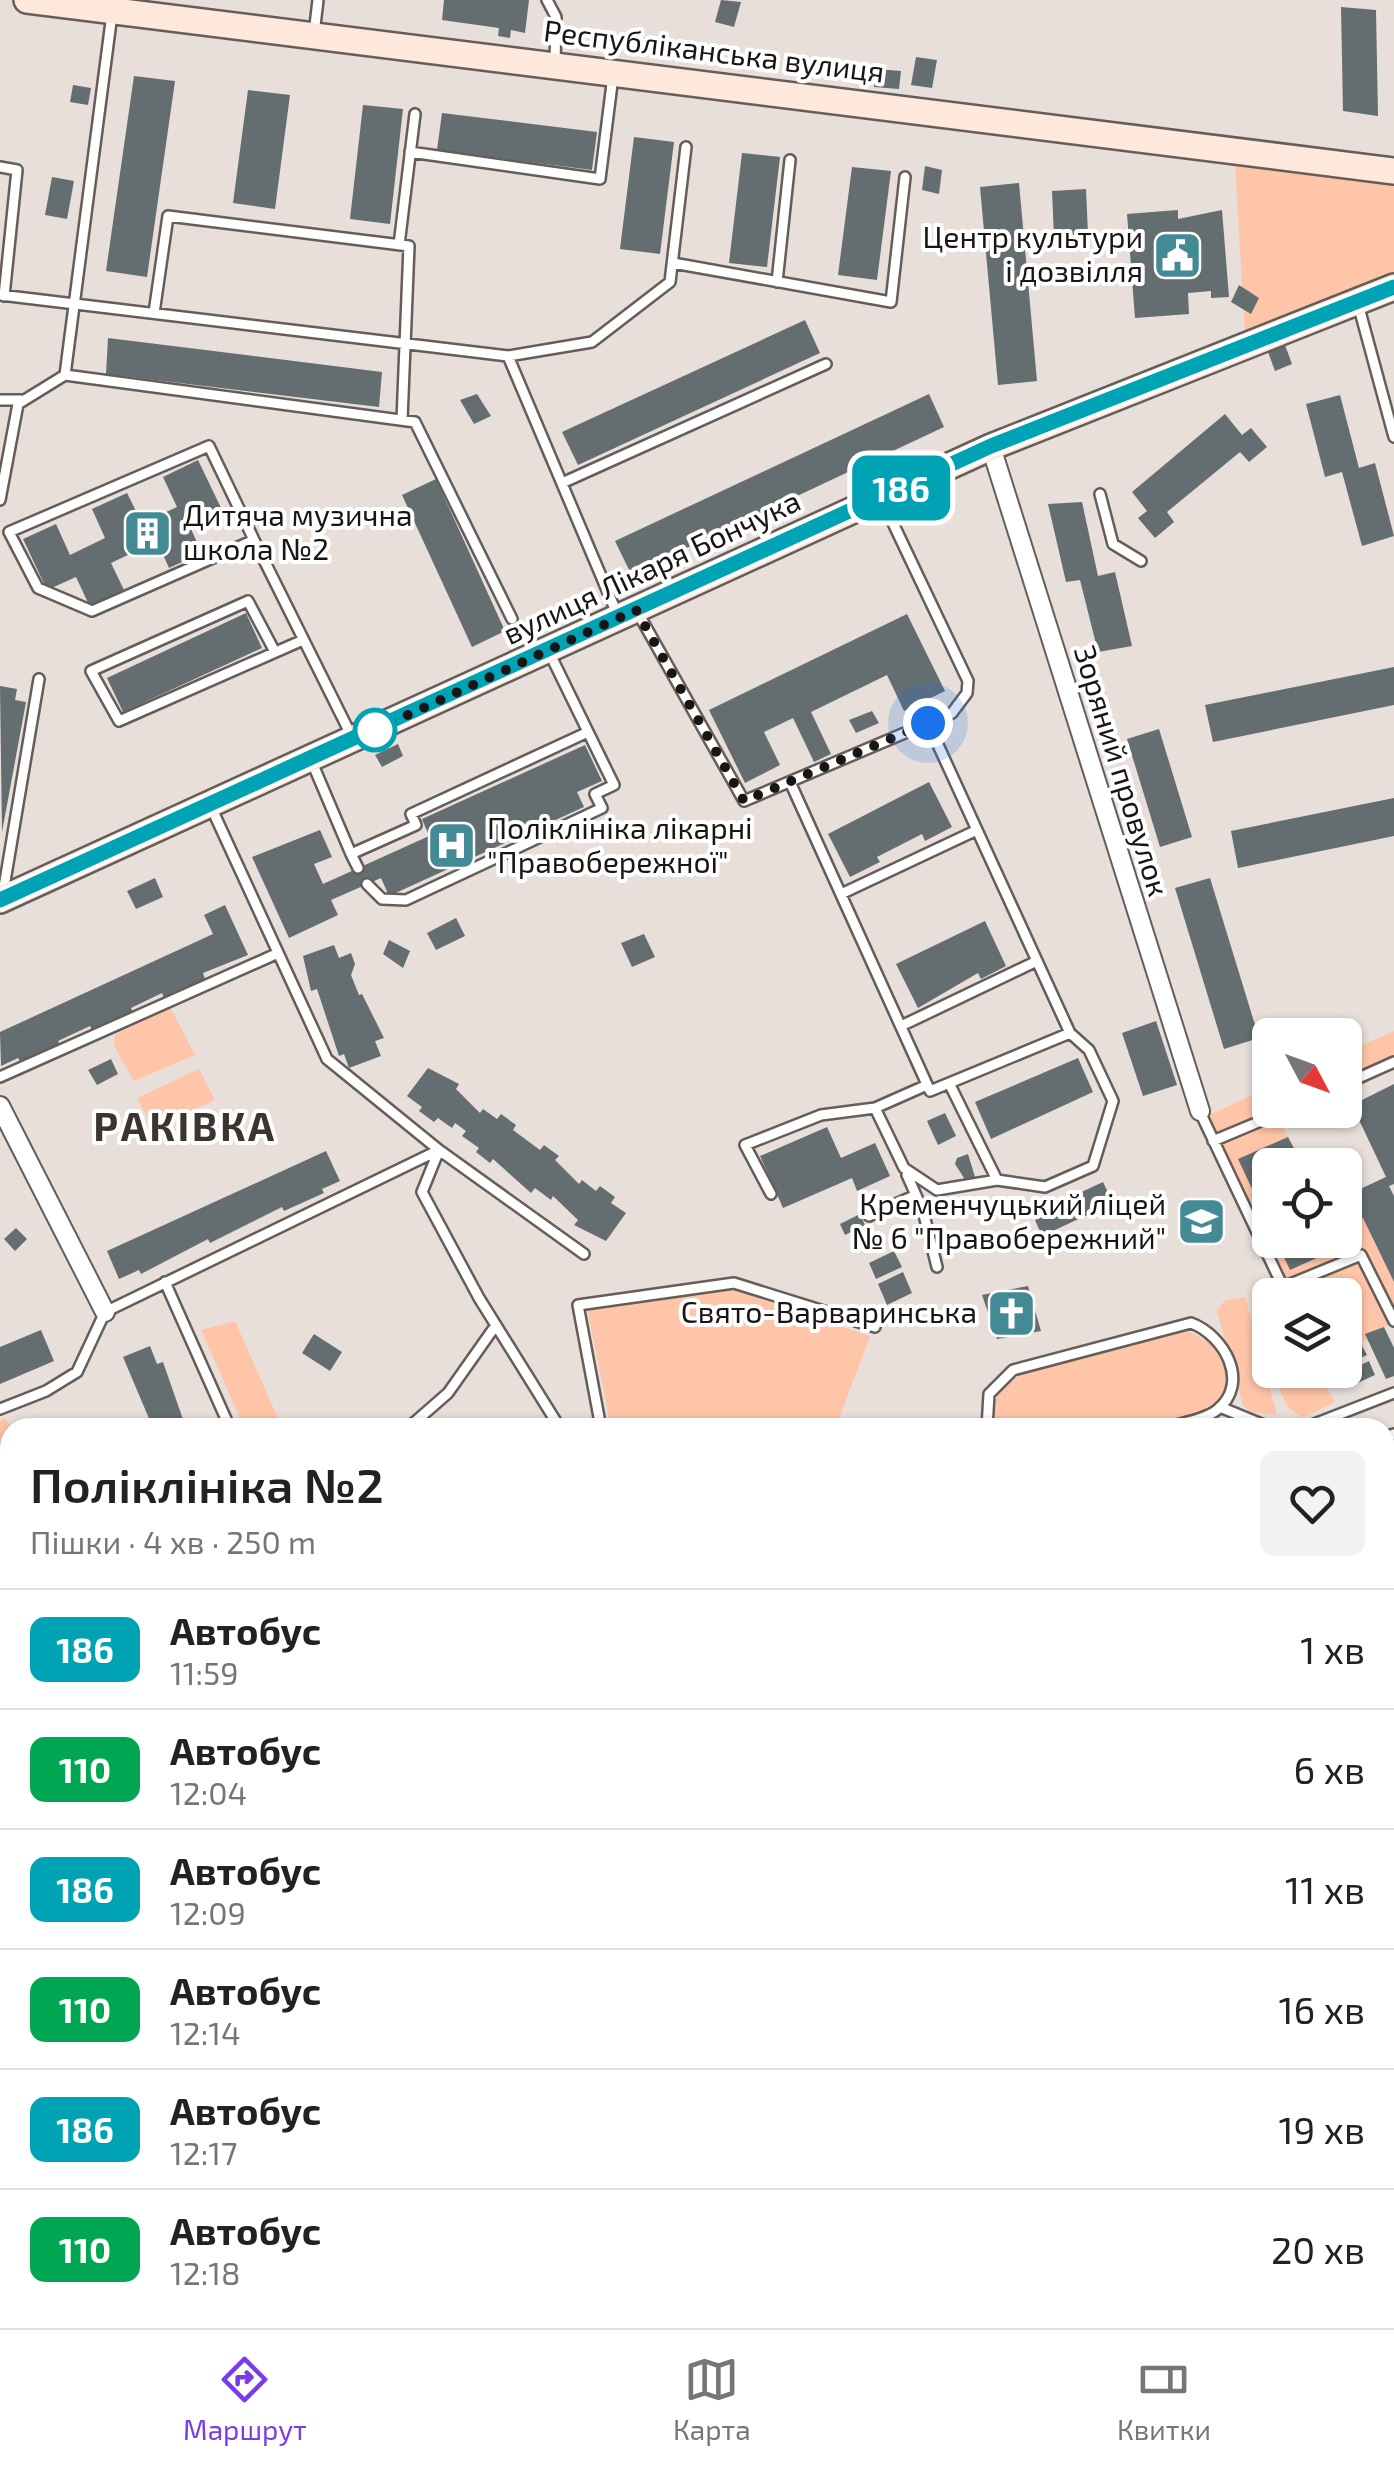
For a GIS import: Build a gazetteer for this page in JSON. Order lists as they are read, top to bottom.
{
  "streets": {
    "street": ["Республіканська вулиця", "вулиця Лікаря Бончука", "Зоряний провулок"]
  },
  "crossings": [
    ["вулиця Лікаря Бончука", "Зоряний провулок"]
  ],
  "districts": ["РАКІВКА"],
  "places": {
    "public building": ["Центр культури і дозвілля"],
    "building": ["Дитяча музична школа №2"],
    "hospital": ["Поліклініка лікарні \"Правобережної\""],
    "school or university": ["Кременчуцький ліцей № 6 \"Правобережний\""],
    "church": ["Свято-Варваринська"]
  },
  "lines": ["bus line 186"],
  "north": "bottom right",
  "page": {
    "on_map": "186",
    "heading": ["Поліклініка №2", "Пішки · 4 хв · 250 m"],
    "list": [
      {
        "mark": "186",
        "name": "Автобус",
        "note": "11:59",
        "value": "1 хв"
      },
      {
        "mark": "110",
        "name": "Автобус",
        "note": "12:04",
        "value": "6 хв"
      },
      {
        "mark": "186",
        "name": "Автобус",
        "note": "12:09",
        "value": "11 хв"
      },
      {
        "mark": "110",
        "name": "Автобус",
        "note": "12:14",
        "value": "16 хв"
      },
      {
        "mark": "186",
        "name": "Автобус",
        "note": "12:17",
        "value": "19 хв"
      },
      {
        "mark": "110",
        "name": "Автобус",
        "note": "12:18",
        "value": "20 хв"
      }
    ],
    "tabs": ["Маршрут", "Карта", "Квитки"]
  }
}
